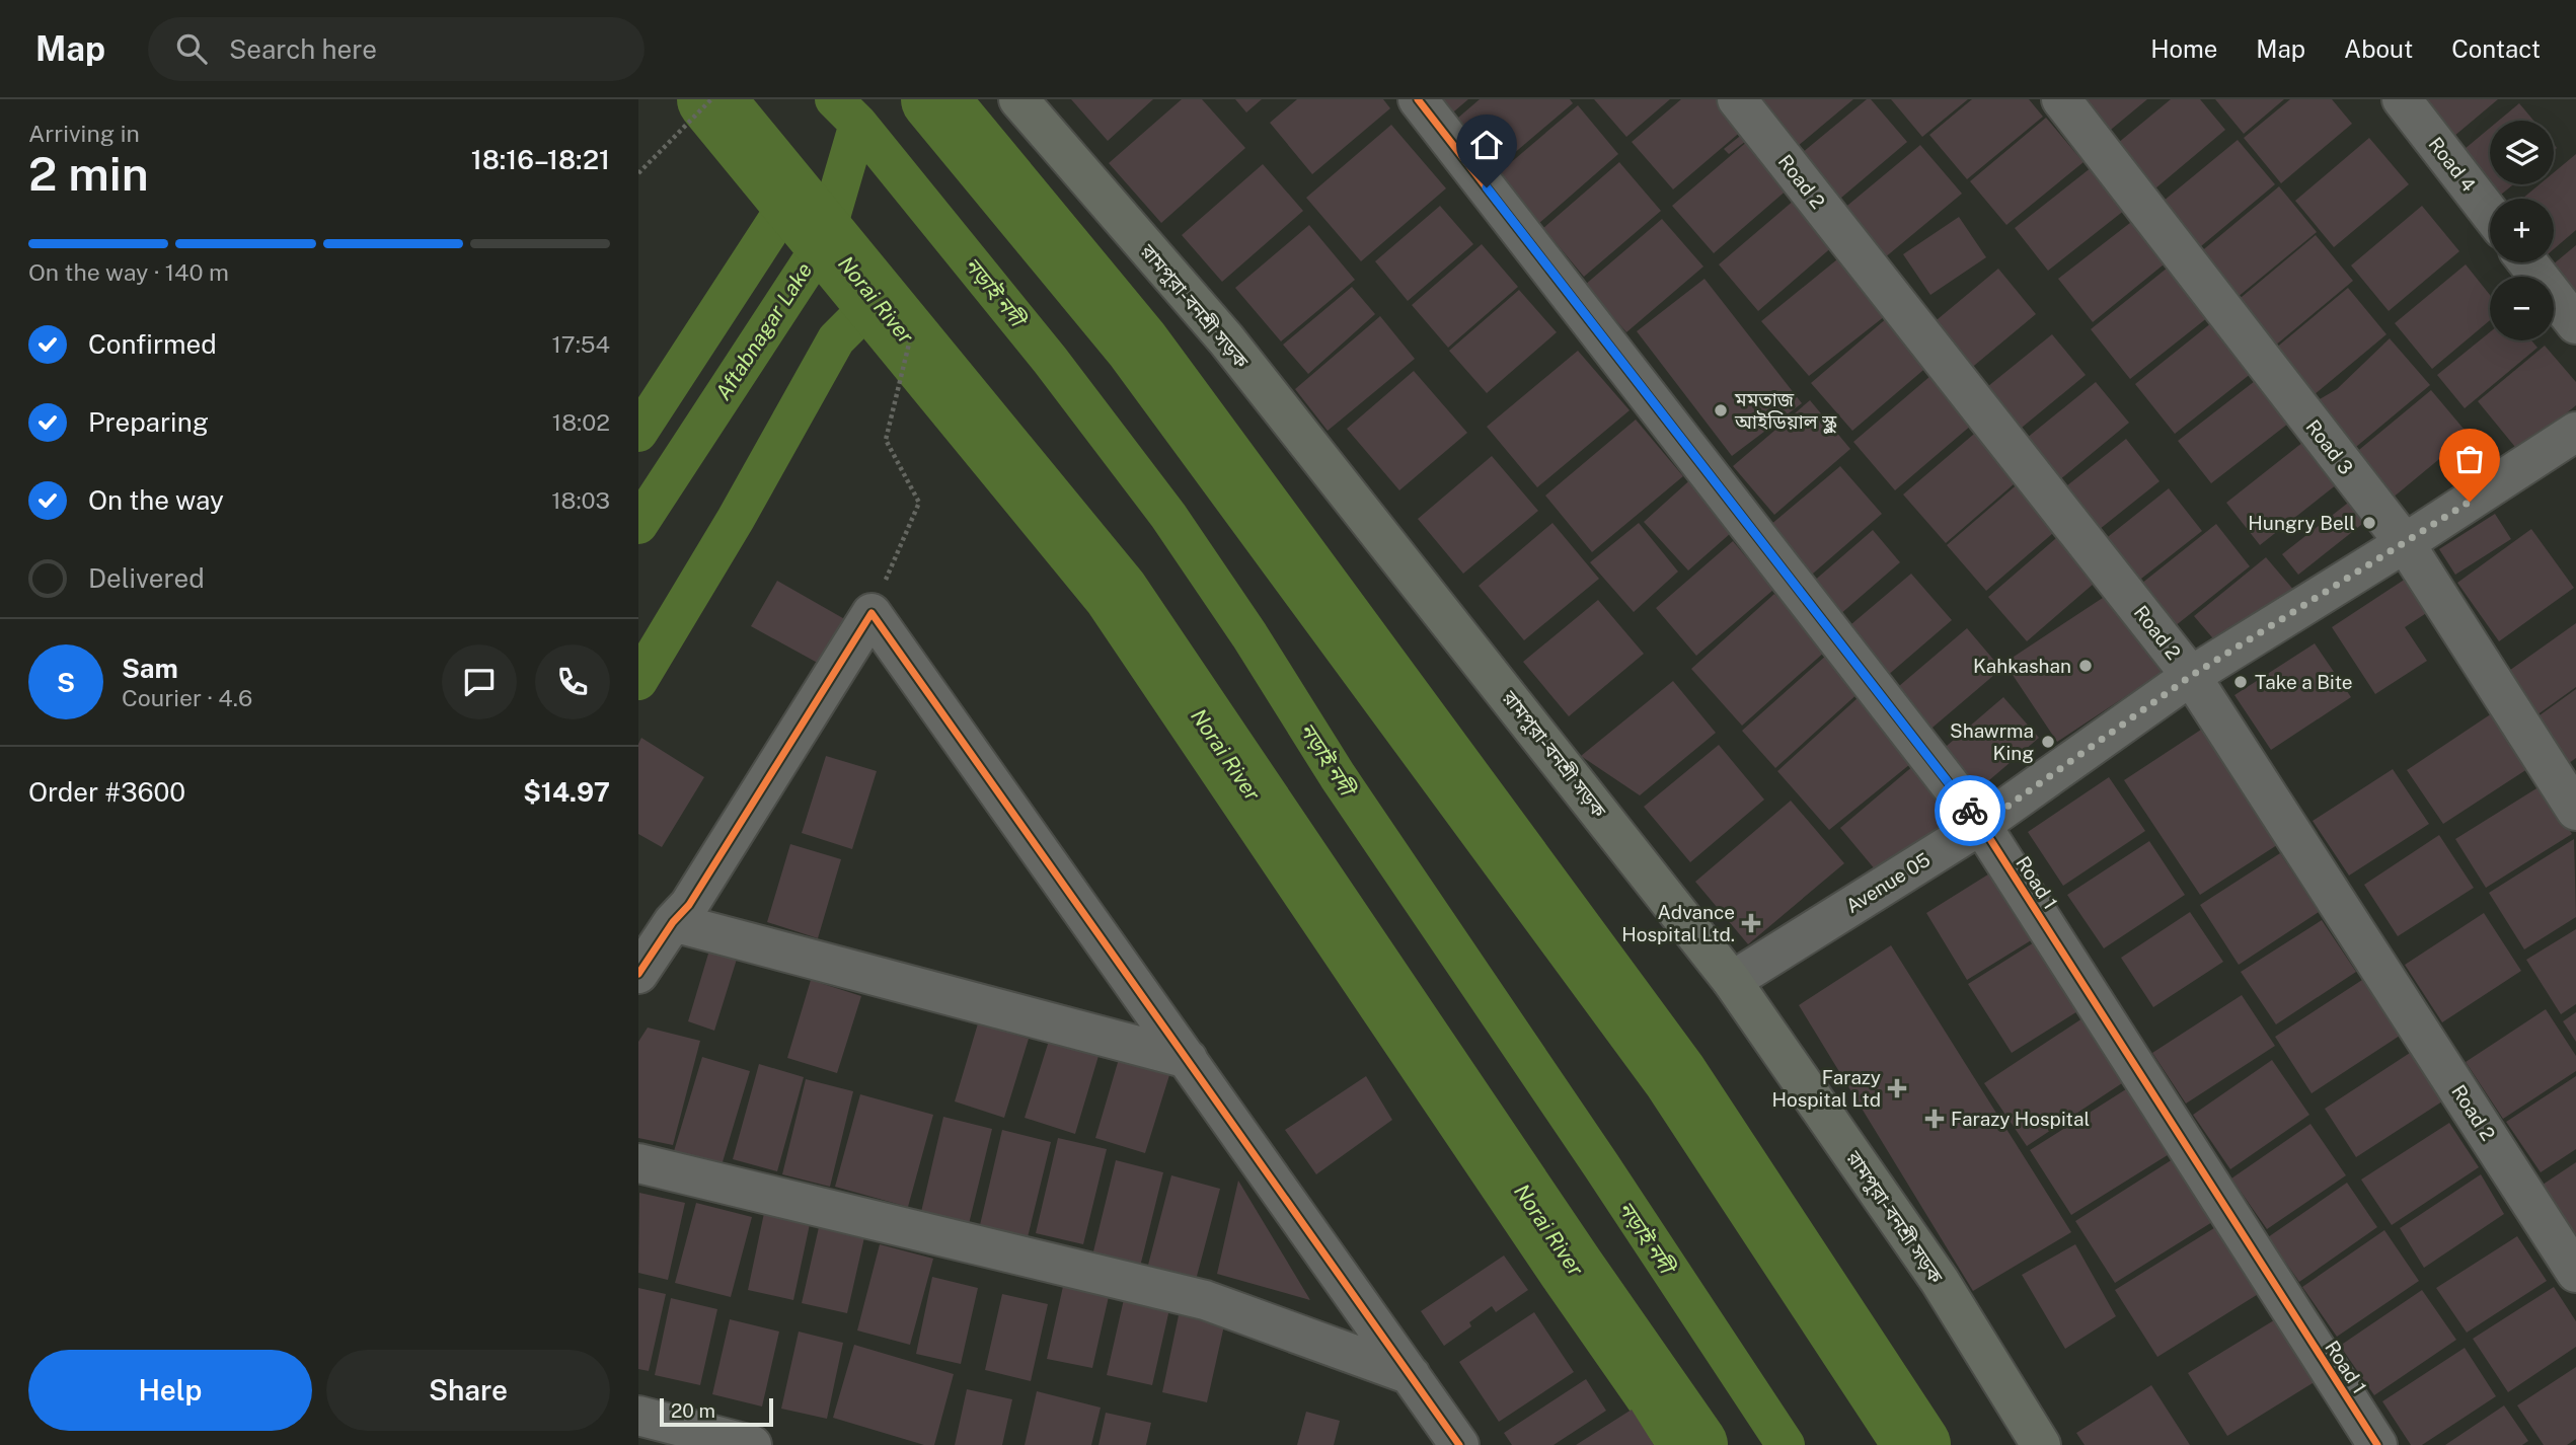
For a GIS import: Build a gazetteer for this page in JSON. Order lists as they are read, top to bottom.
{
  "streets": {
    "main road": ["রামপুরা-বনশ্রী সড়ক"],
    "street": [
      "Road 4",
      "Road 2",
      "Road 3",
      "Avenue 05",
      "Road 1"
    ]
  },
  "crossings": [
    ["Road 2", "Avenue 05"],
    ["রামপুরা-বনশ্রী সড়ক", "Avenue 05"],
    ["Road 3", "Avenue 05"],
    ["Avenue 05", "Road 1"]
  ],
  "water": ["নড়াই নদী", "Norai River", "Aftabnagar Lake"],
  "places": {
    "other": [
      "মমতাজ আইডিয়াল স্কুল",
      "Hungry Bell",
      "Kahkashan",
      "Take a Bite",
      "Shawrma King"
    ],
    "health": ["Advance Hospital Ltd.", "Farazy Hospital Ltd", "Farazy Hospital"]
  },
  "scale_bar": "20 m",
  "page": {
    "header": "Map",
    "search": "Search here",
    "nav": [
      "Home",
      "Map",
      "About",
      "Contact"
    ],
    "heading": ["2 min", "Arriving in", "18:16–18:21"],
    "panel": [
      "Sam",
      "Courier · 4.6",
      "Order #3600",
      "$14.97"
    ],
    "map_buttons": ["+", "−"],
    "bar": "On the way · 140 m",
    "list": [
      ["Confirmed", "17:54"],
      ["Preparing", "18:02"],
      ["On the way", "18:03"],
      "Delivered"
    ],
    "round": "S",
    "buttons": ["Help", "Share"],
    "scale": "20 m"
  }
}
